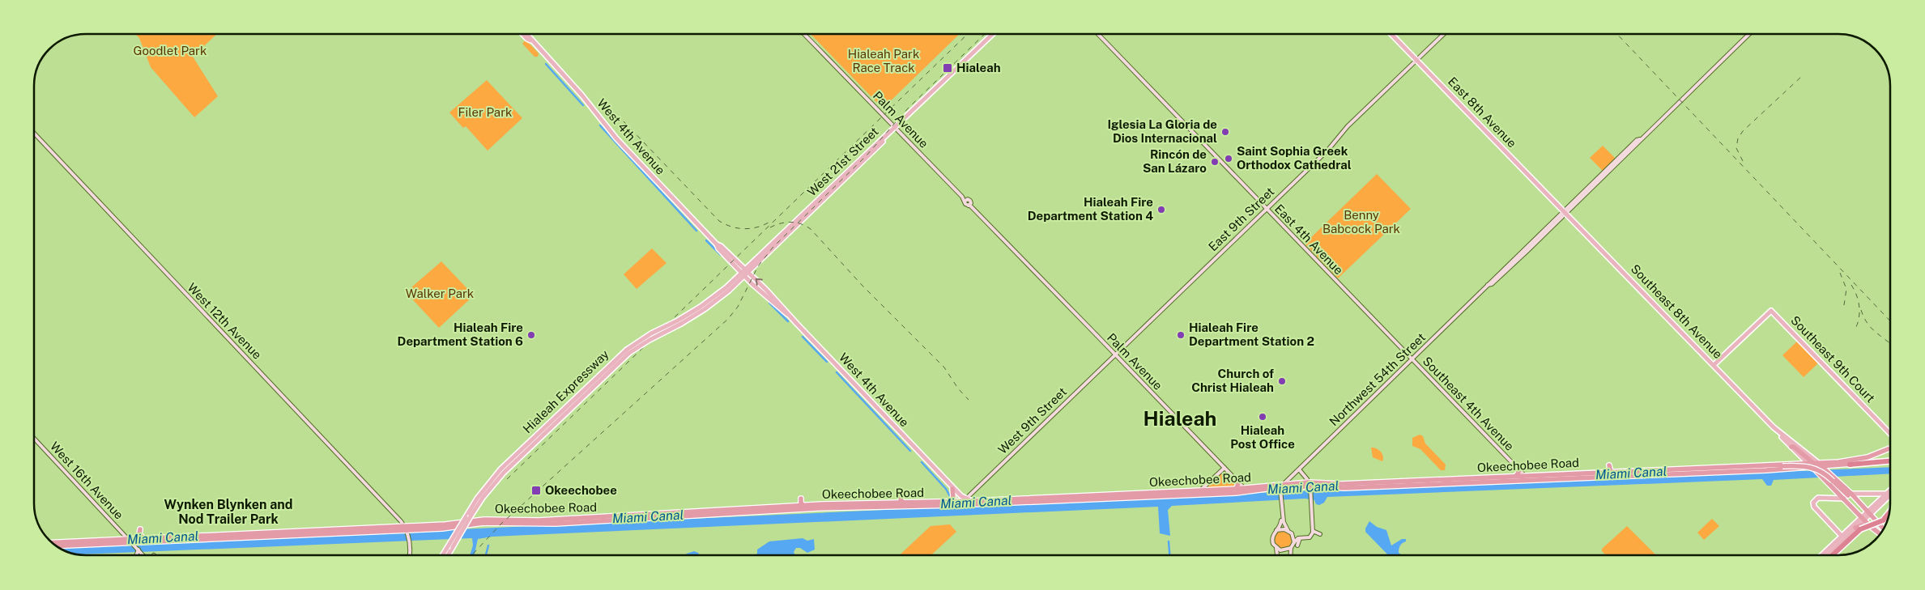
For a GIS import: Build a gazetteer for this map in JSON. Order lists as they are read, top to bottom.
{
  "streets": {
    "highway": ["Okeechobee Road"],
    "main road": [
      "East 8th Avenue",
      "Palm Avenue",
      "West 4th Avenue",
      "West 21st Street",
      "East 9th Street",
      "East 4th Avenue",
      "Southeast 8th Avenue",
      "West 12th Avenue",
      "Southeast 9th Court",
      "Northwest 54th Street",
      "Hialeah Expressway",
      "Southeast 4th Avenue",
      "West 9th Street",
      "West 16th Avenue"
    ]
  },
  "crossings": [
    ["East 8th Avenue", "East 9th Street"],
    ["East 8th Avenue", "Southeast 8th Avenue"],
    ["East 8th Avenue", "Northwest 54th Street"],
    ["Palm Avenue", "West 21st Street"],
    ["Palm Avenue", "East 9th Street"],
    ["Palm Avenue", "West 9th Street"],
    ["Palm Avenue", "Okeechobee Road"],
    ["West 4th Avenue", "West 21st Street"],
    ["West 4th Avenue", "Hialeah Expressway"],
    ["West 4th Avenue", "West 9th Street"],
    ["West 4th Avenue", "Okeechobee Road"],
    ["West 21st Street", "Hialeah Expressway"],
    ["East 9th Street", "East 4th Avenue"],
    ["East 9th Street", "West 9th Street"],
    ["East 4th Avenue", "Northwest 54th Street"],
    ["East 4th Avenue", "Southeast 4th Avenue"],
    ["Southeast 8th Avenue", "Southeast 9th Court"],
    ["Southeast 8th Avenue", "Northwest 54th Street"],
    ["West 12th Avenue", "Okeechobee Road"],
    ["Northwest 54th Street", "Southeast 4th Avenue"],
    ["Northwest 54th Street", "Okeechobee Road"],
    ["Southeast 4th Avenue", "Okeechobee Road"],
    ["West 9th Street", "Okeechobee Road"],
    ["Okeechobee Road", "West 16th Avenue"]
  ],
  "districts": ["Hialeah", "Wynken Blynken and Nod Trailer Park"],
  "water": ["Miami Canal"],
  "parks": [
    "Goodlet Park",
    "Hialeah Park Race Track",
    "Filer Park",
    "Benny Babcock Park",
    "Walker Park"
  ],
  "places": {
    "transit": ["Hialeah", "Okeechobee"],
    "other": [
      "Iglesia La Gloria de Dios Internacional",
      "Saint Sophia Greek Orthodox Cathedral",
      "Rincón de San Lázaro",
      "Hialeah Fire Department Station 4",
      "Hialeah Fire Department Station 6",
      "Hialeah Fire Department Station 2",
      "Church of Christ Hialeah",
      "Hialeah Post Office"
    ]
  }
}
